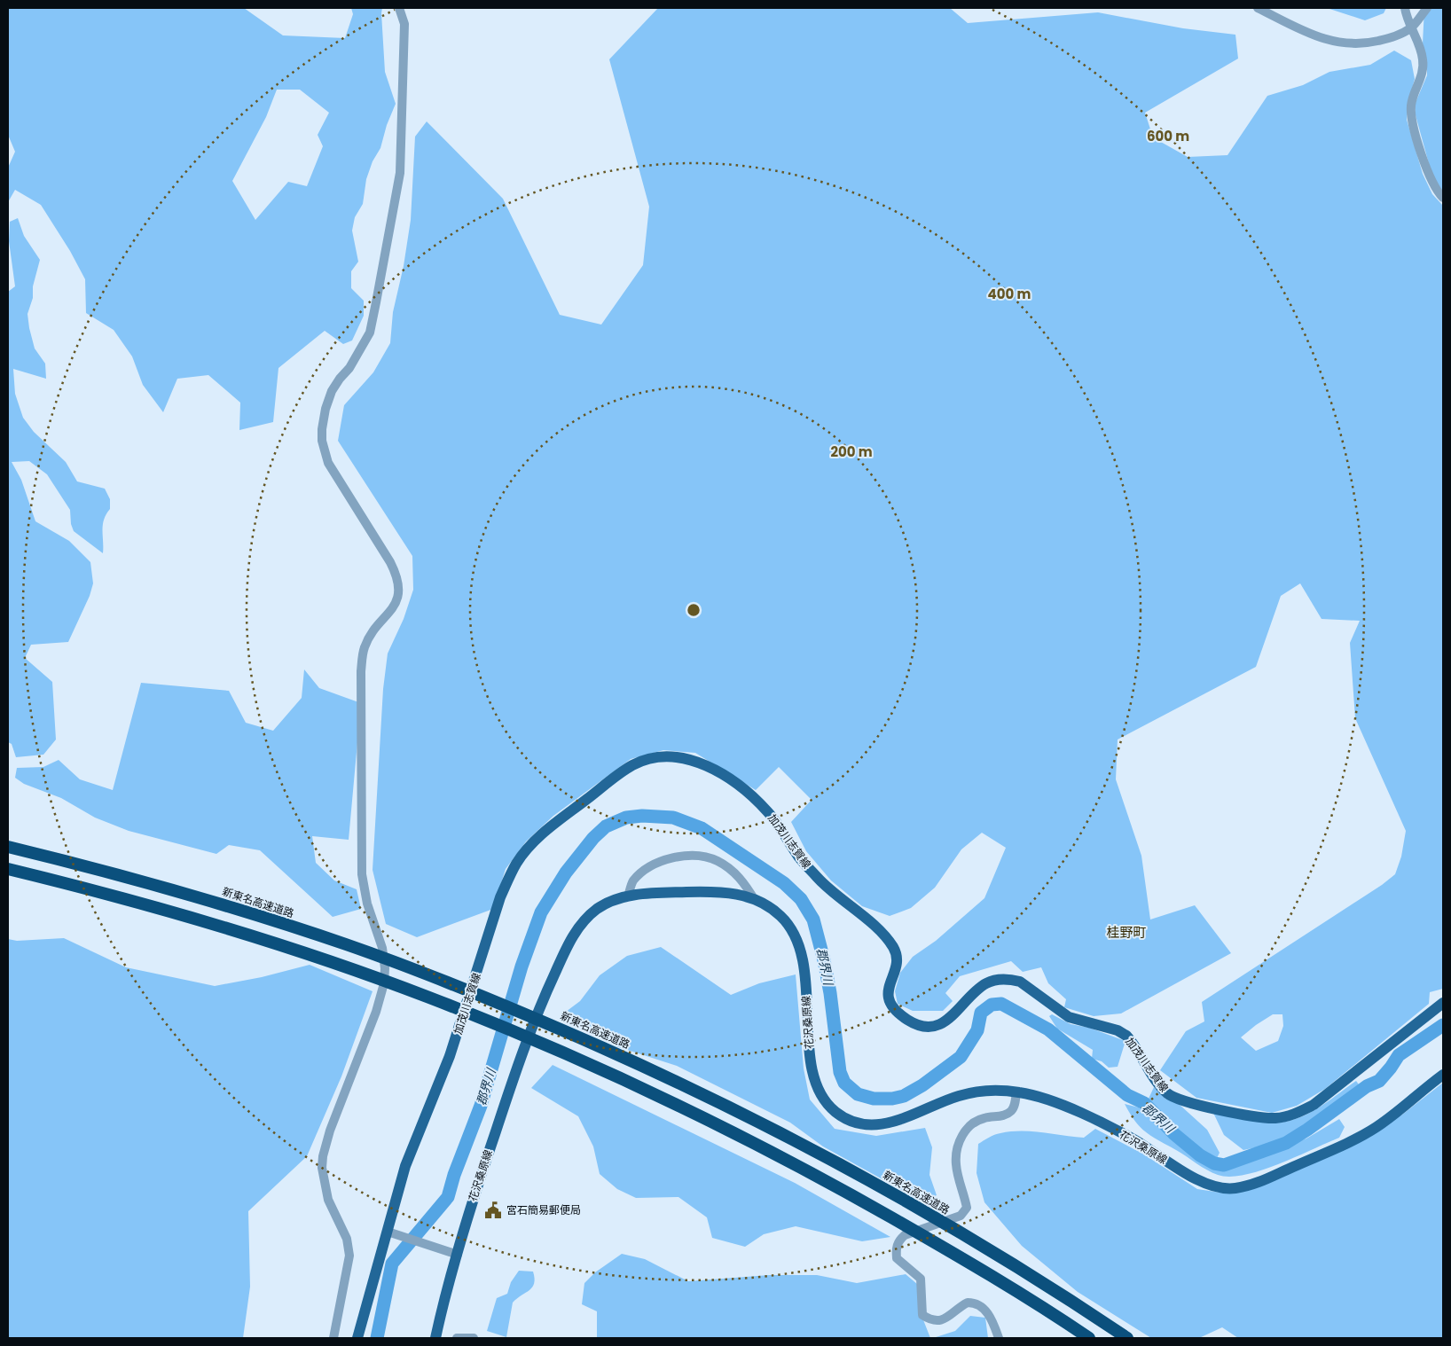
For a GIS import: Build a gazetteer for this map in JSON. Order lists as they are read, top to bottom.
{
  "streets": {
    "highway": ["新東名高速道路"],
    "main road": ["加茂川志賀線", "花沢桑原線"]
  },
  "districts": ["桂野町"],
  "water": ["郡界川"],
  "places": {
    "public building": ["宮石簡易郵便局"]
  },
  "rings": ["600 m", "400 m", "200 m"]
}
